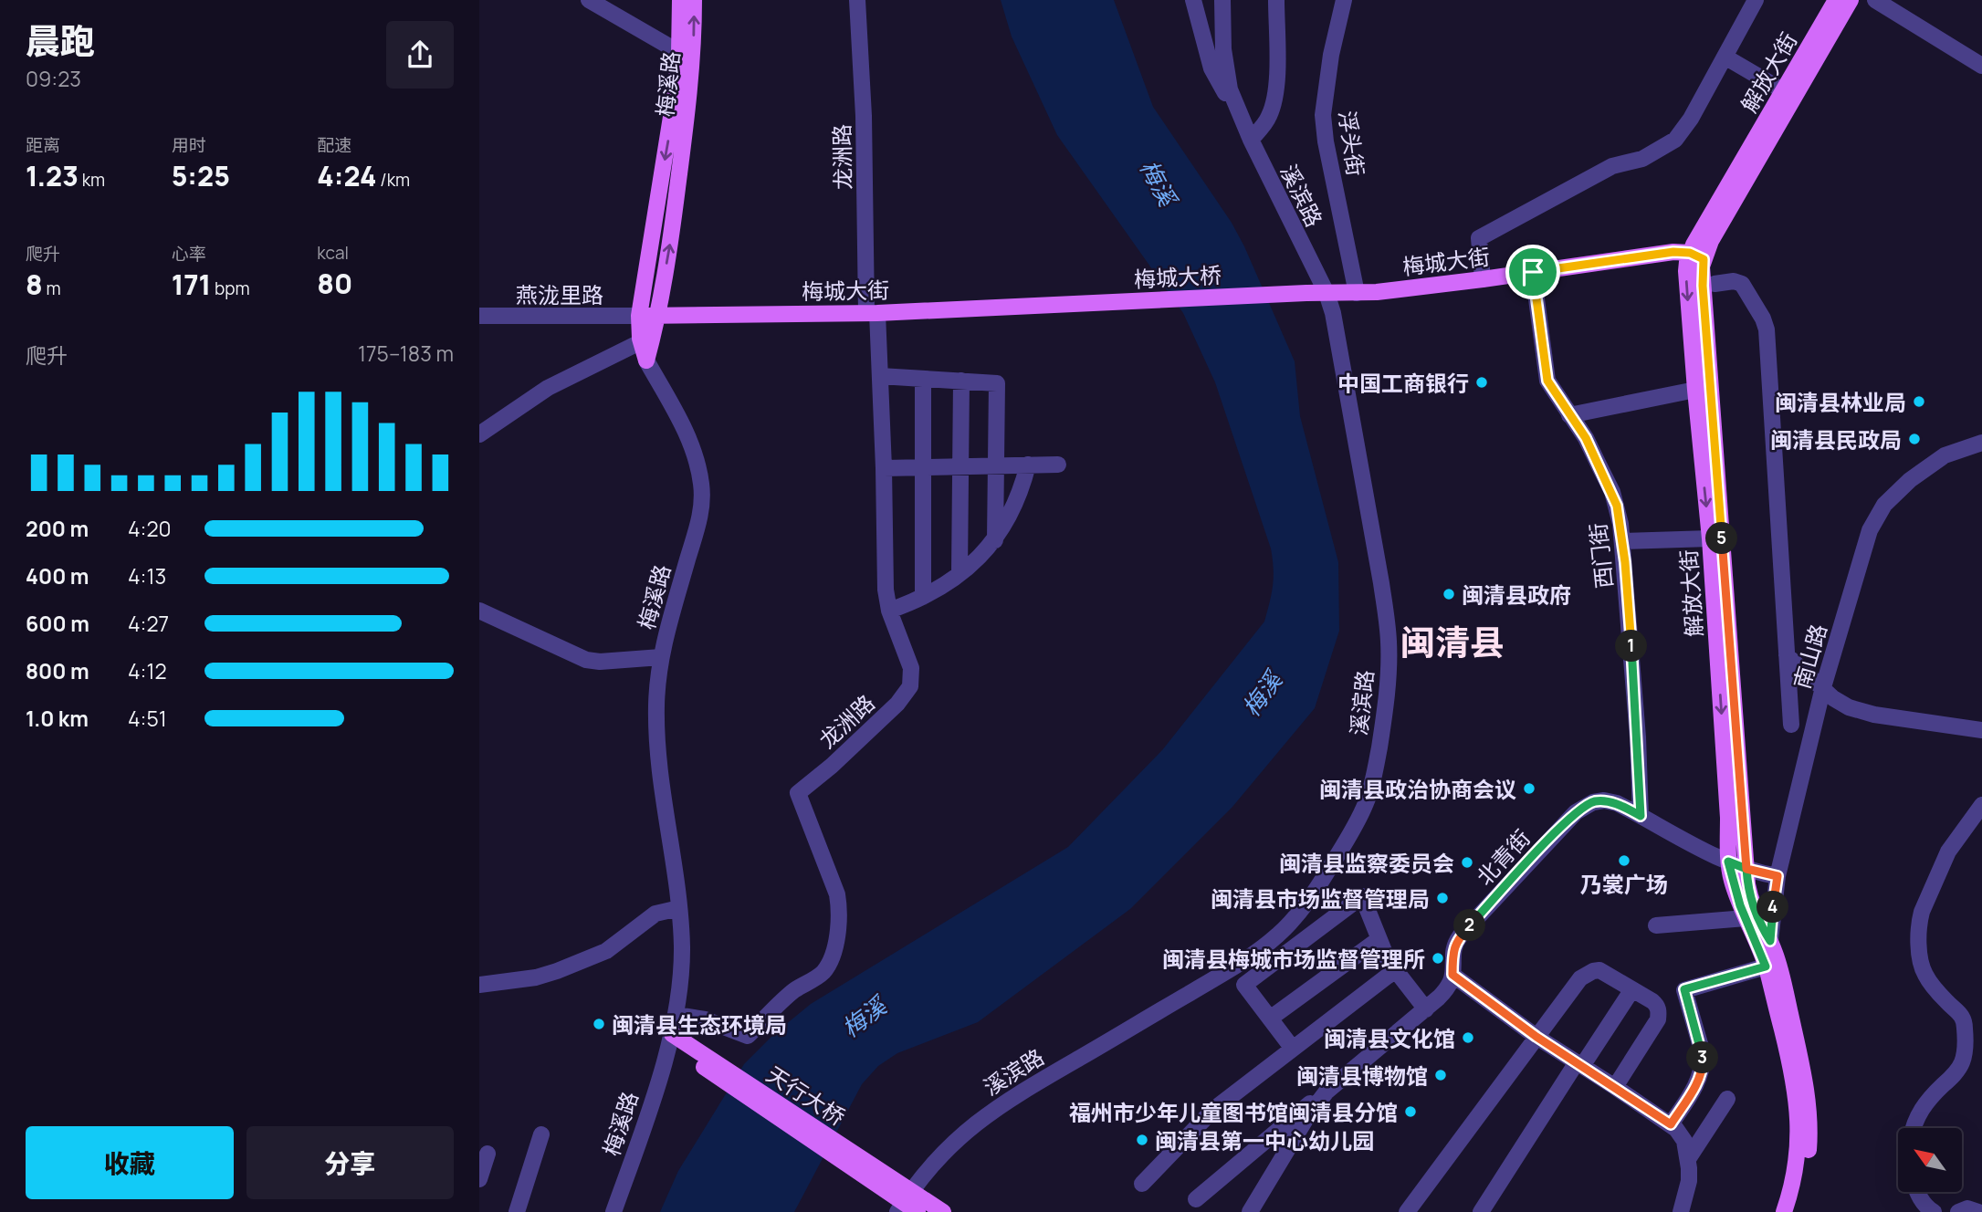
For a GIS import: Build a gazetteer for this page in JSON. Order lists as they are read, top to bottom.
{
  "streets": {
    "main road": [
      "解放大街",
      "梅溪路",
      "梅城大街",
      "梅城大桥",
      "天行大桥"
    ],
    "street": [
      "浮头街",
      "龙洲路",
      "溪滨路",
      "燕泷里路",
      "西门街",
      "南山路",
      "北青街"
    ]
  },
  "crossings": [
    ["解放大街", "梅城大街"],
    ["解放大街", "南山路"],
    ["解放大街", "北青街"],
    ["梅溪路", "龙洲路"],
    ["梅溪路", "梅城大街"],
    ["梅溪路", "燕泷里路"],
    ["梅溪路", "天行大桥"],
    ["浮头街", "梅城大街"],
    ["龙洲路", "梅城大街"],
    ["溪滨路", "梅城大街"],
    ["溪滨路", "天行大桥"],
    ["梅城大街", "梅城大桥"],
    ["梅城大街", "燕泷里路"],
    ["梅城大街", "西门街"],
    ["西门街", "北青街"],
    ["南山路", "北青街"]
  ],
  "districts": ["闽清县"],
  "water": ["梅溪"],
  "places": [
    "中国工商银行",
    "闽清县林业局",
    "闽清县民政局",
    "闽清县政府",
    "闽清县政治协商会议",
    "乃裳广场",
    "闽清县监察委员会",
    "闽清县市场监督管理局",
    "闽清县梅城市场监督管理所",
    "闽清县生态环境局",
    "闽清县文化馆",
    "闽清县博物馆",
    "福州市少年儿童图书馆闽清县分馆",
    "闽清县第一中心幼儿园"
  ],
  "north": "top left",
  "page": {
    "heading": ["晨跑", "09:23"],
    "stats": [
      ["距离", "1.23 km"],
      ["用时", "5:25"],
      ["配速", "4:24 /km"],
      ["爬升", "8 m"],
      ["心率", "171 bpm"],
      ["kcal", "80"]
    ],
    "chart": ["爬升", "175–183 m"],
    "list": [
      {
        "name": "200 m",
        "note": "4:20"
      },
      {
        "name": "400 m",
        "note": "4:13"
      },
      {
        "name": "600 m",
        "note": "4:27"
      },
      {
        "name": "800 m",
        "note": "4:12"
      },
      {
        "name": "1.0 km",
        "note": "4:51"
      }
    ],
    "pins": [
      "5",
      "1",
      "4",
      "2",
      "3"
    ],
    "buttons": ["收藏", "分享"]
  }
}
